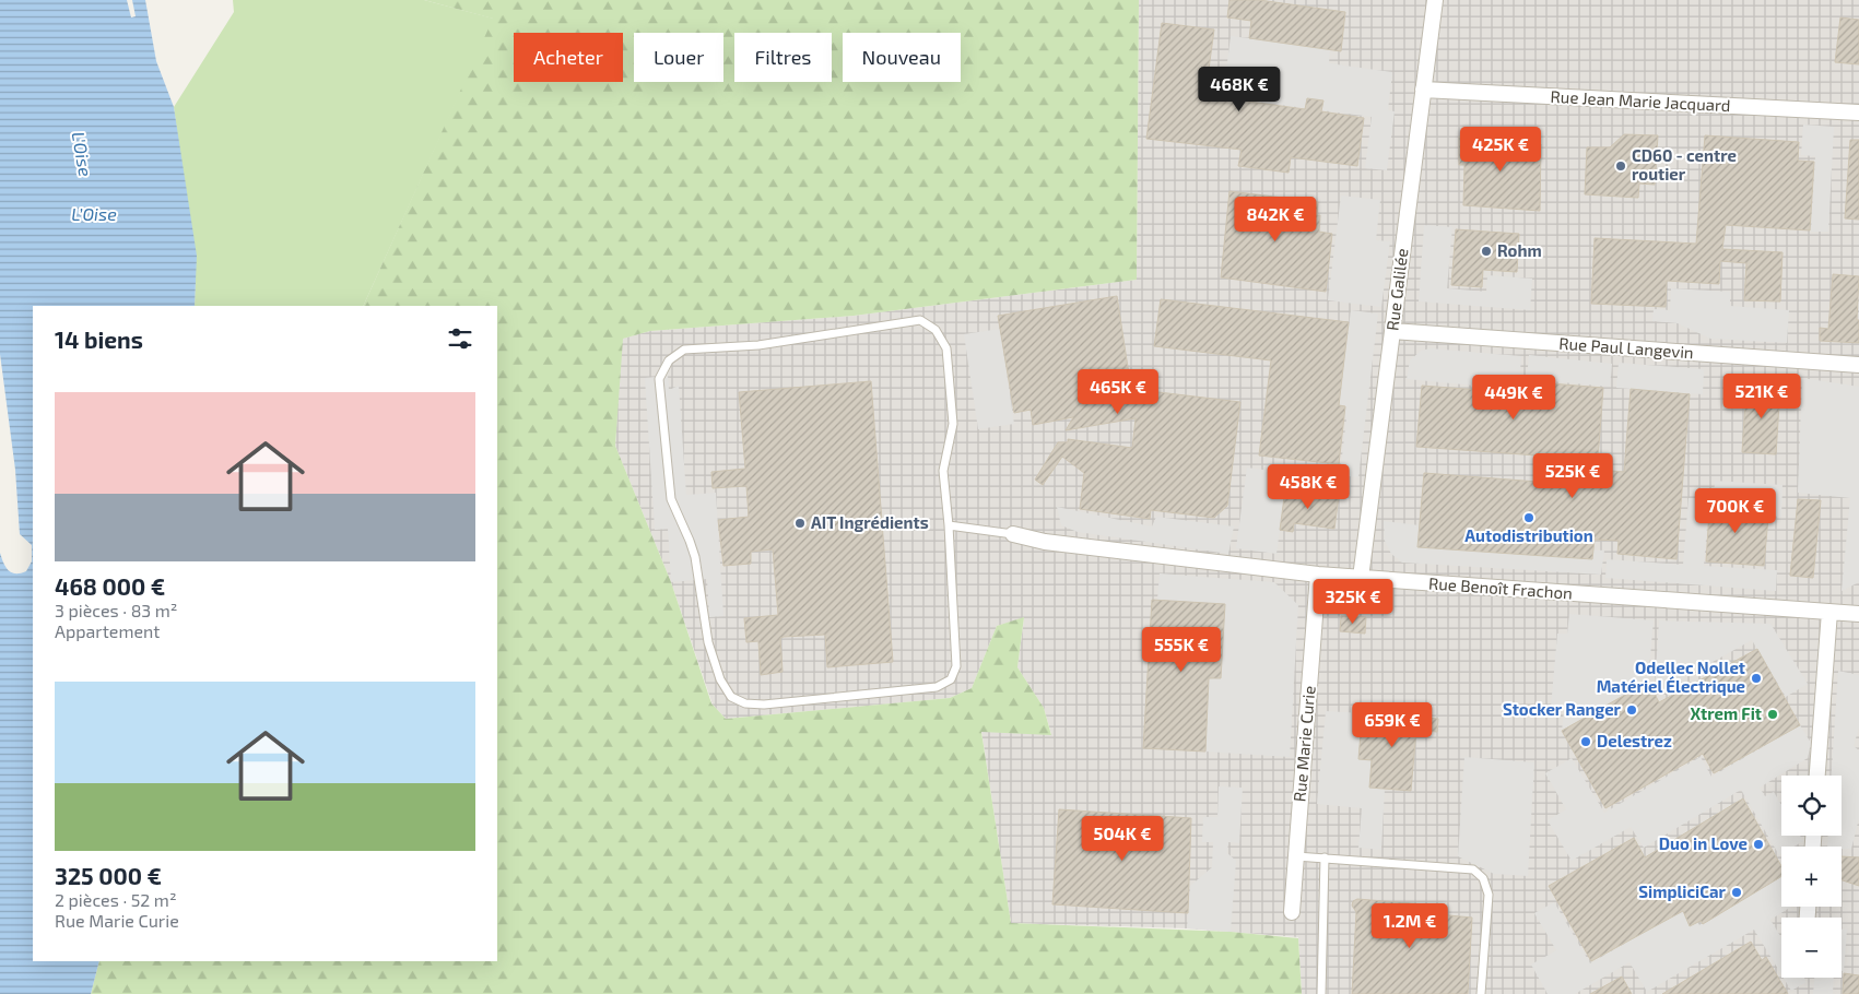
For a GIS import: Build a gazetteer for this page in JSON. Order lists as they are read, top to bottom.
{
  "streets": {
    "street": [
      "Rue Jean Marie Jacquard",
      "Rue Galilée",
      "Rue Paul Langevin",
      "Rue Benoît Frachon",
      "Rue Marie Curie"
    ]
  },
  "crossings": [
    ["Rue Jean Marie Jacquard", "Rue Galilée"],
    ["Rue Galilée", "Rue Paul Langevin"],
    ["Rue Galilée", "Rue Benoît Frachon"],
    ["Rue Benoît Frachon", "Rue Marie Curie"]
  ],
  "water": ["L'Oise", "L’Oise"],
  "places": [
    "CD60 - centre routier",
    "Rohm",
    "Autodistribution",
    "AIT Ingrédients",
    "Odellec Nollet Matériel Électrique",
    "Stocker Ranger",
    "Xtrem Fit",
    "Delestrez",
    "Duo in Love",
    "SimpliciCar"
  ],
  "page": {
    "chip": [
      "Acheter",
      "Louer",
      "Filtres",
      "Nouveau"
    ],
    "price": [
      "468K €",
      "425K €",
      "842K €",
      "465K €",
      "521K €",
      "449K €",
      "525K €",
      "458K €",
      "700K €",
      "325K €",
      "555K €",
      "659K €",
      "504K €",
      "1.2M €"
    ],
    "heading": "14 biens",
    "list": [
      {
        "name": "468 000 €",
        "note": "3 pièces · 83 m² · Appartement"
      },
      {
        "name": "325 000 €",
        "note": "2 pièces · 52 m² · Rue Marie Curie"
      }
    ],
    "map_buttons": ["+", "−"]
  }
}
